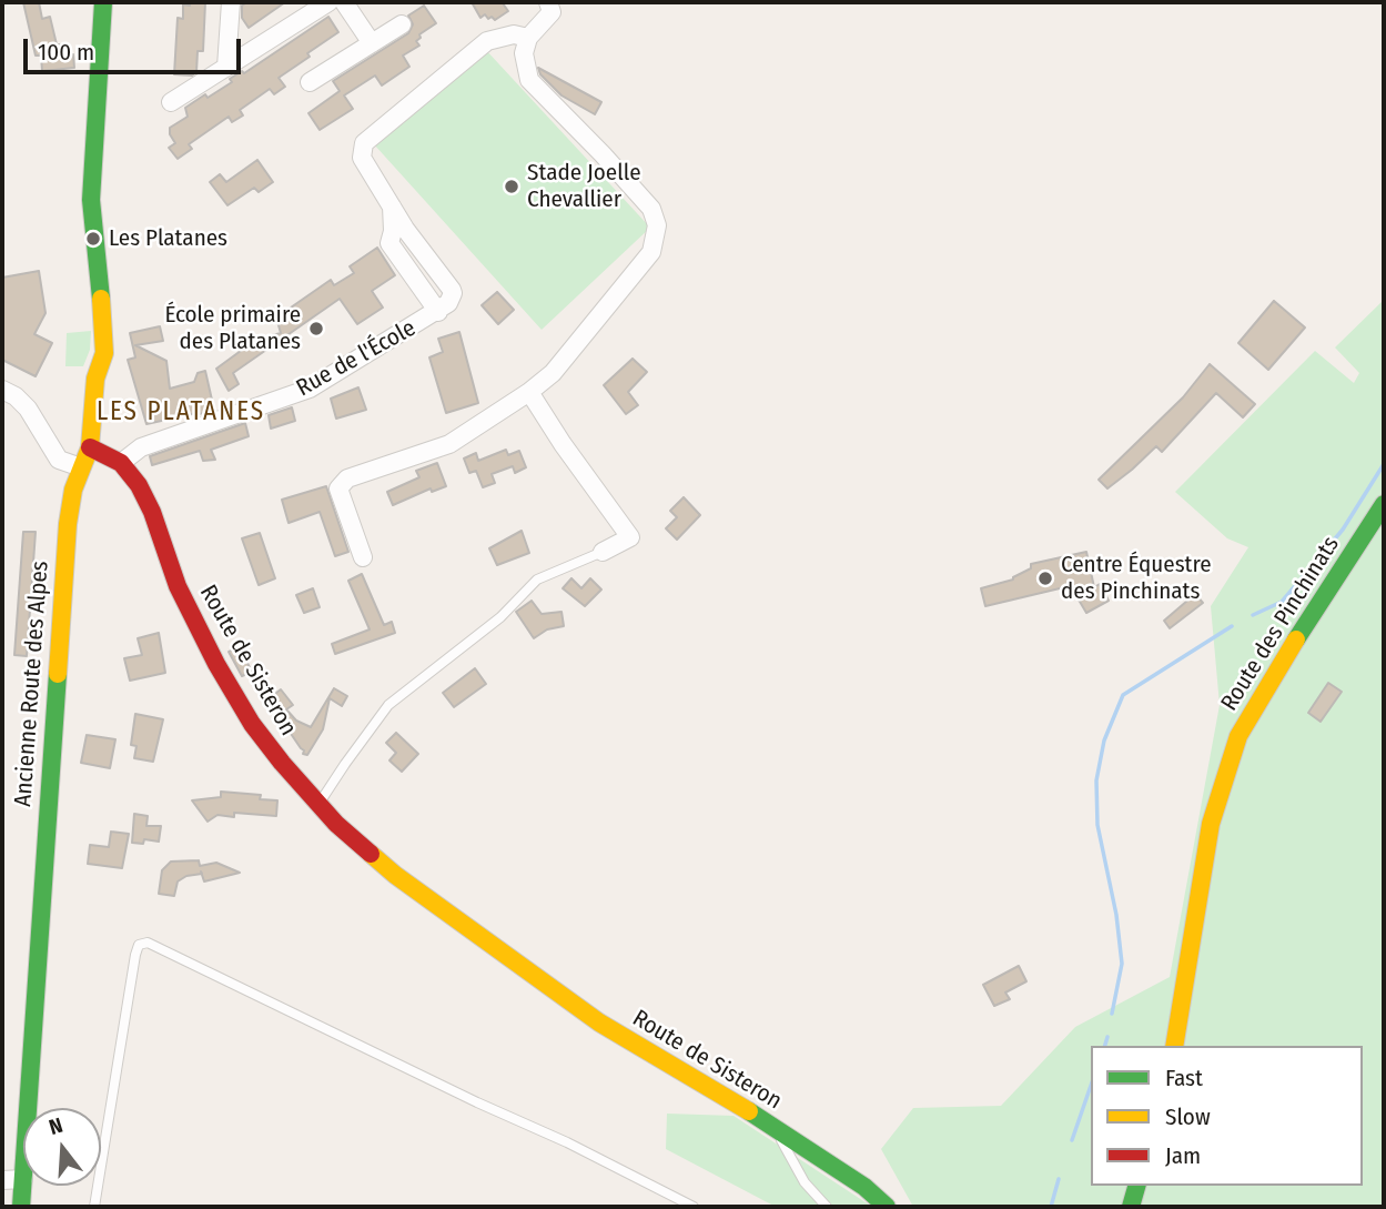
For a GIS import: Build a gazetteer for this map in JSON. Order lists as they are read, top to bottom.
{
  "streets": {
    "main road": ["Route des Pinchinats", "Route de Sisteron", "Ancienne Route des Alpes"],
    "street": ["Rue de l'École"]
  },
  "crossings": [
    ["Rue de l'École", "Route de Sisteron"],
    ["Route de Sisteron", "Ancienne Route des Alpes"]
  ],
  "districts": ["LES PLATANES"],
  "places": [
    "Stade Joelle Chevallier",
    "Les Platanes",
    "École primaire des Platanes",
    "Centre Équestre des Pinchinats"
  ],
  "legend": ["Fast", "Slow", "Jam"],
  "scale_bar": "100 m",
  "north": "top"
}
